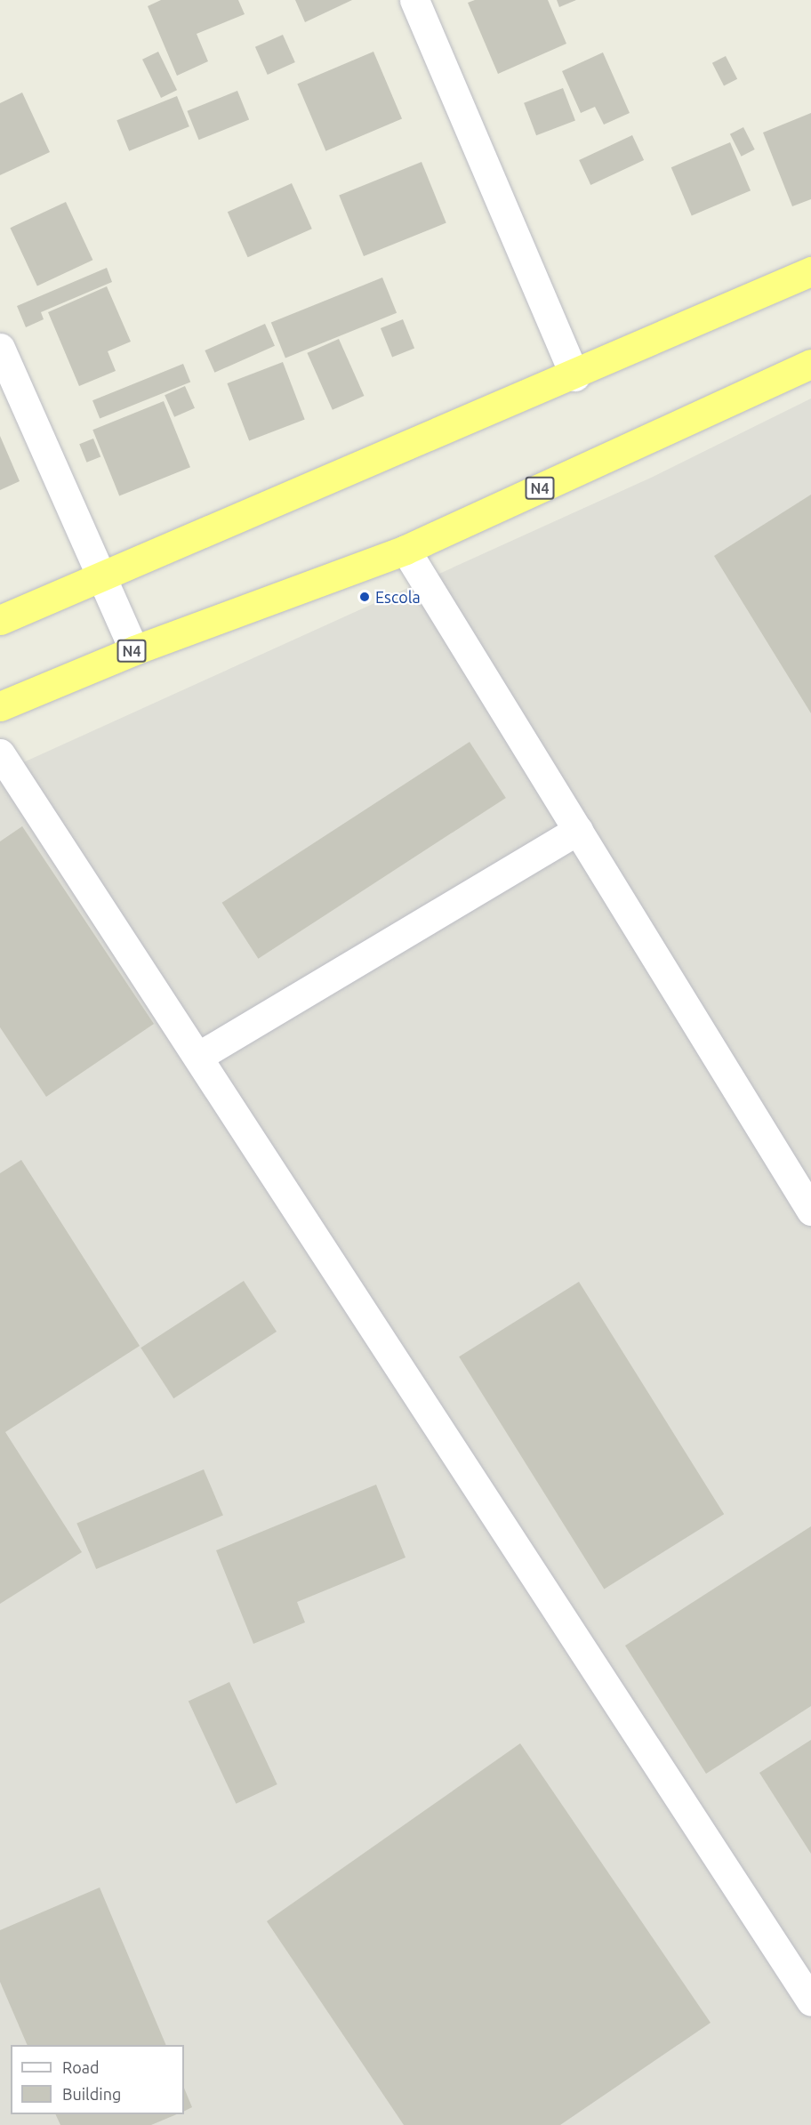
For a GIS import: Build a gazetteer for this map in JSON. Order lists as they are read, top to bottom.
{
  "streets": {
    "highway": ["N4"]
  },
  "places": ["Escola"],
  "legend": ["Road", "Building"]
}
